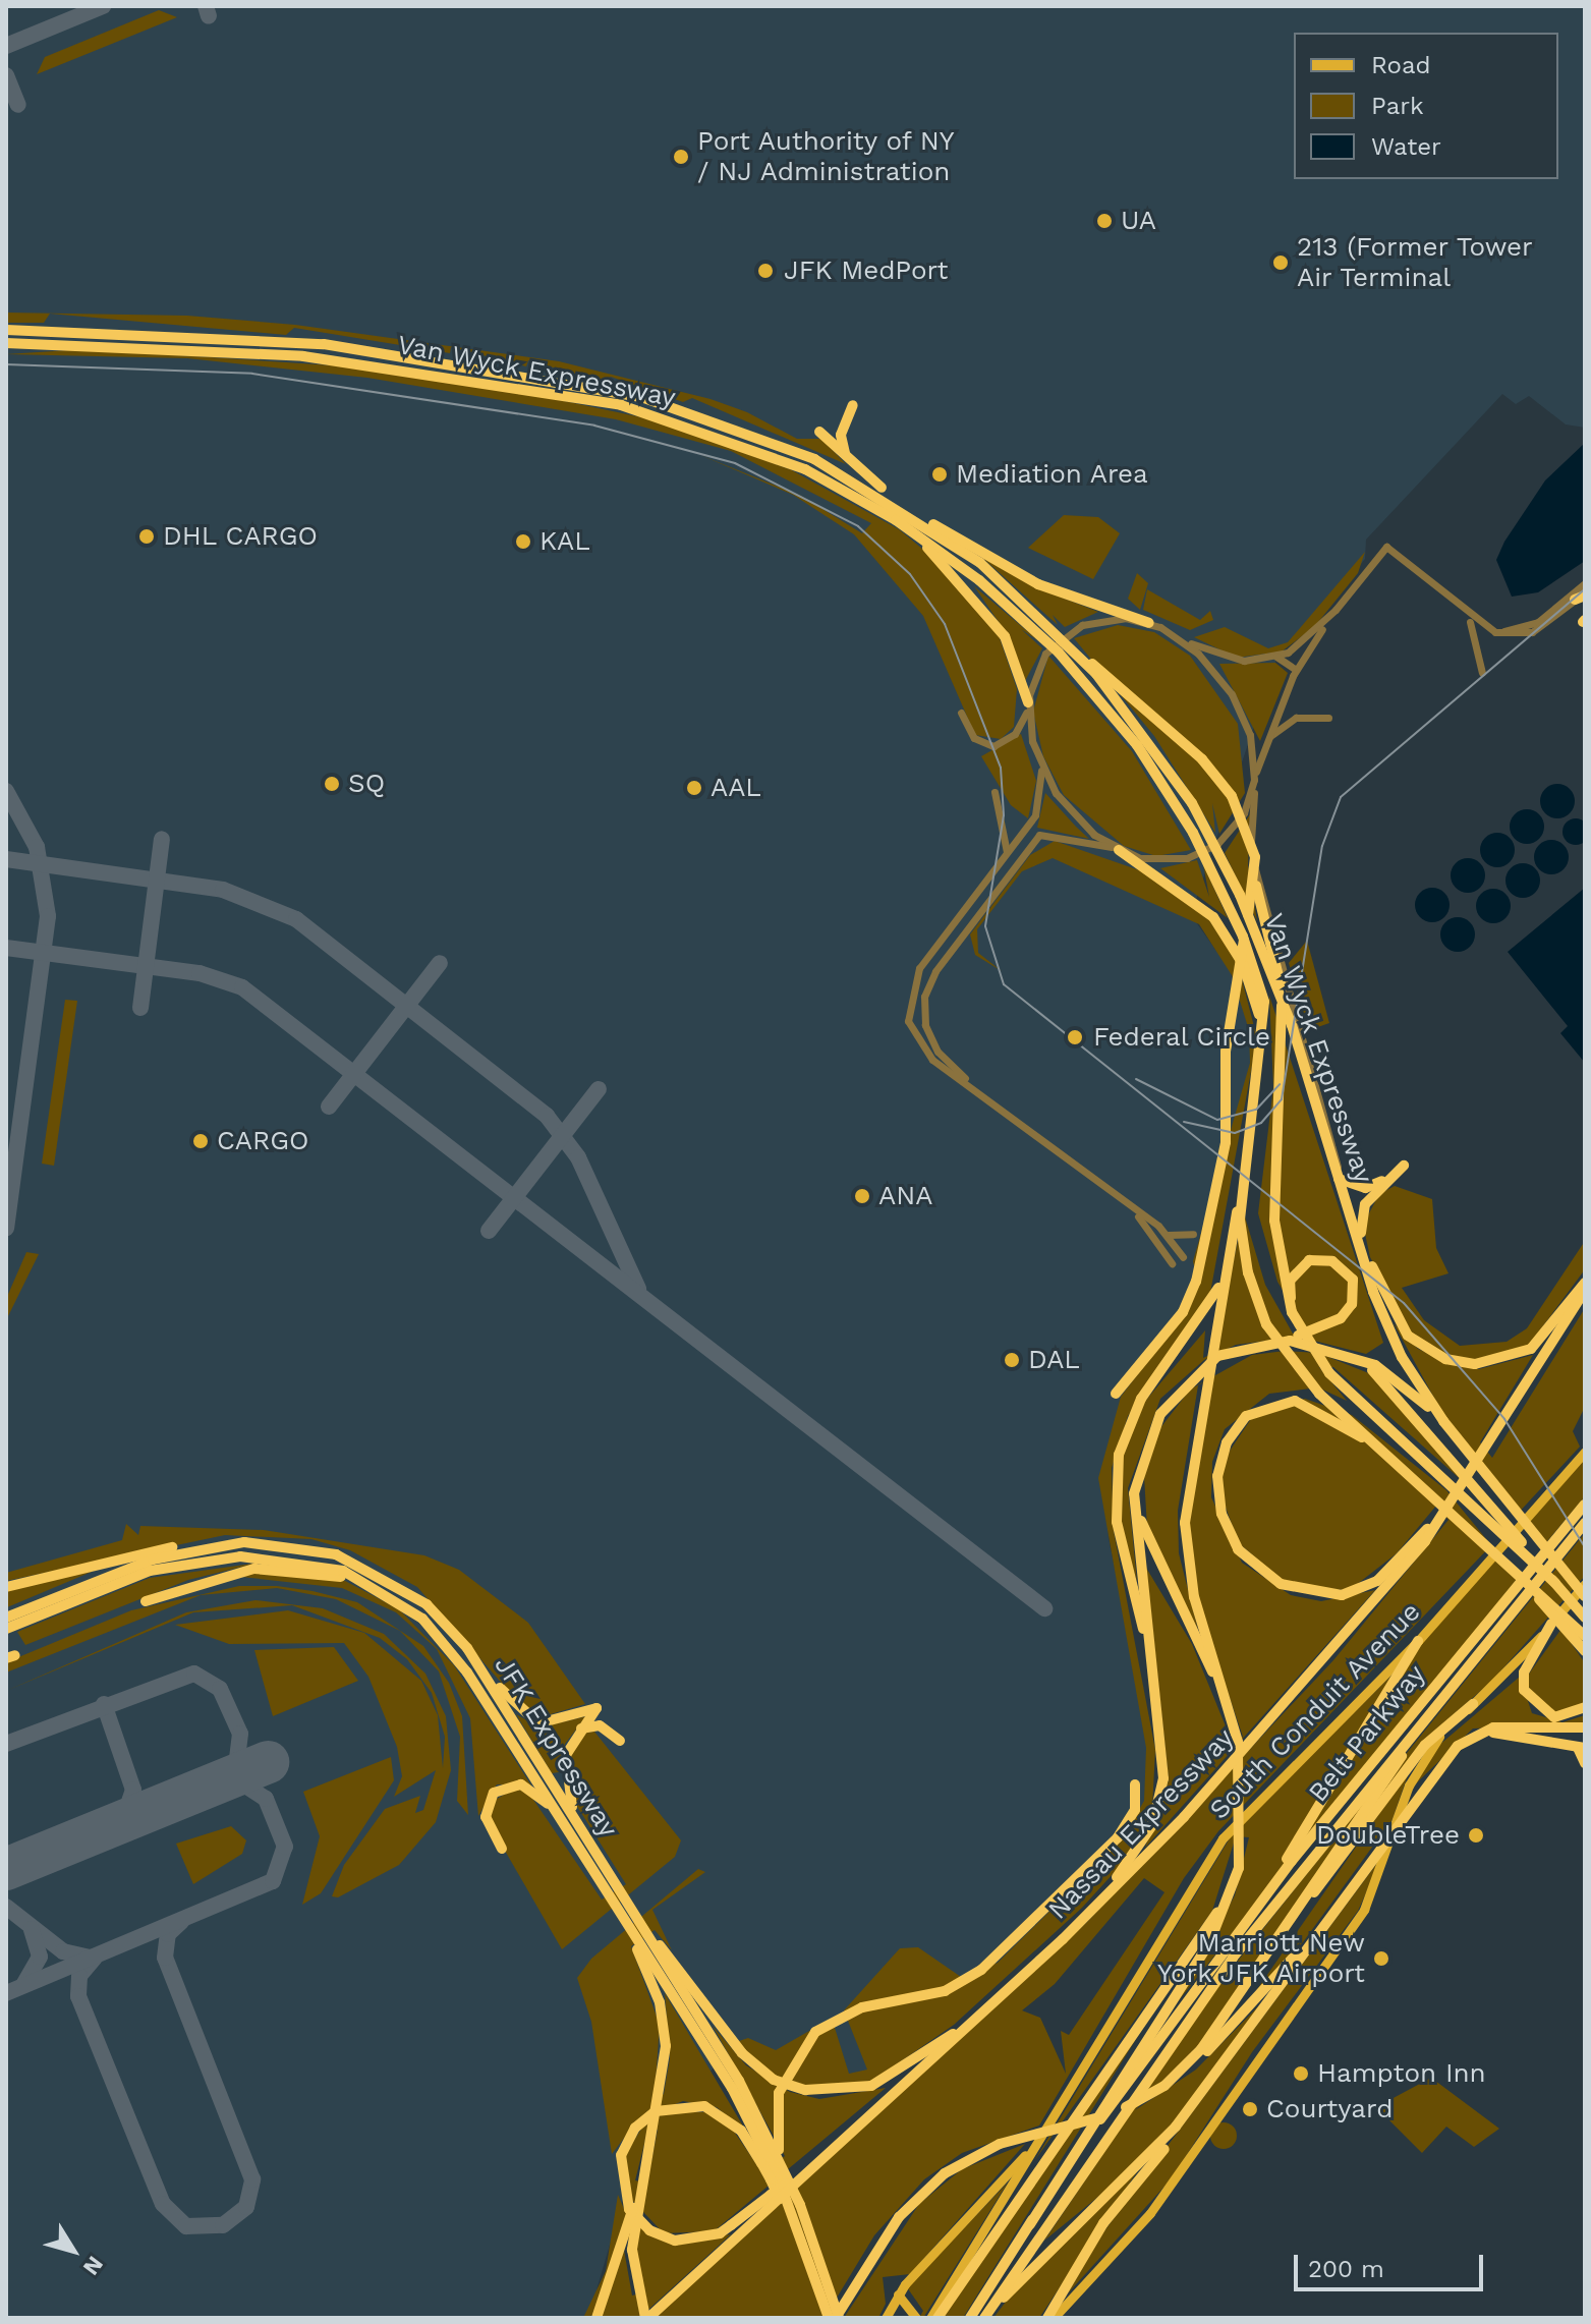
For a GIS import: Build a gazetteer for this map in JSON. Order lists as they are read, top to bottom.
{
  "streets": {
    "highway": [
      "Van Wyck Expressway",
      "Belt Parkway",
      "JFK Expressway",
      "Nassau Expressway"
    ],
    "main road": ["South Conduit Avenue"]
  },
  "places": [
    "Port Authority of NY / NJ Administration",
    "UA",
    "213 (Former Tower Air Terminal",
    "JFK MedPort",
    "Mediation Area",
    "DHL CARGO",
    "KAL",
    "SQ",
    "AAL",
    "Federal Circle",
    "CARGO",
    "ANA",
    "DAL",
    "DoubleTree",
    "Marriott New York JFK Airport",
    "Hampton Inn",
    "Courtyard"
  ],
  "legend": ["Road", "Park", "Water"],
  "scale_bar": "200 m",
  "north": "bottom right"
}
